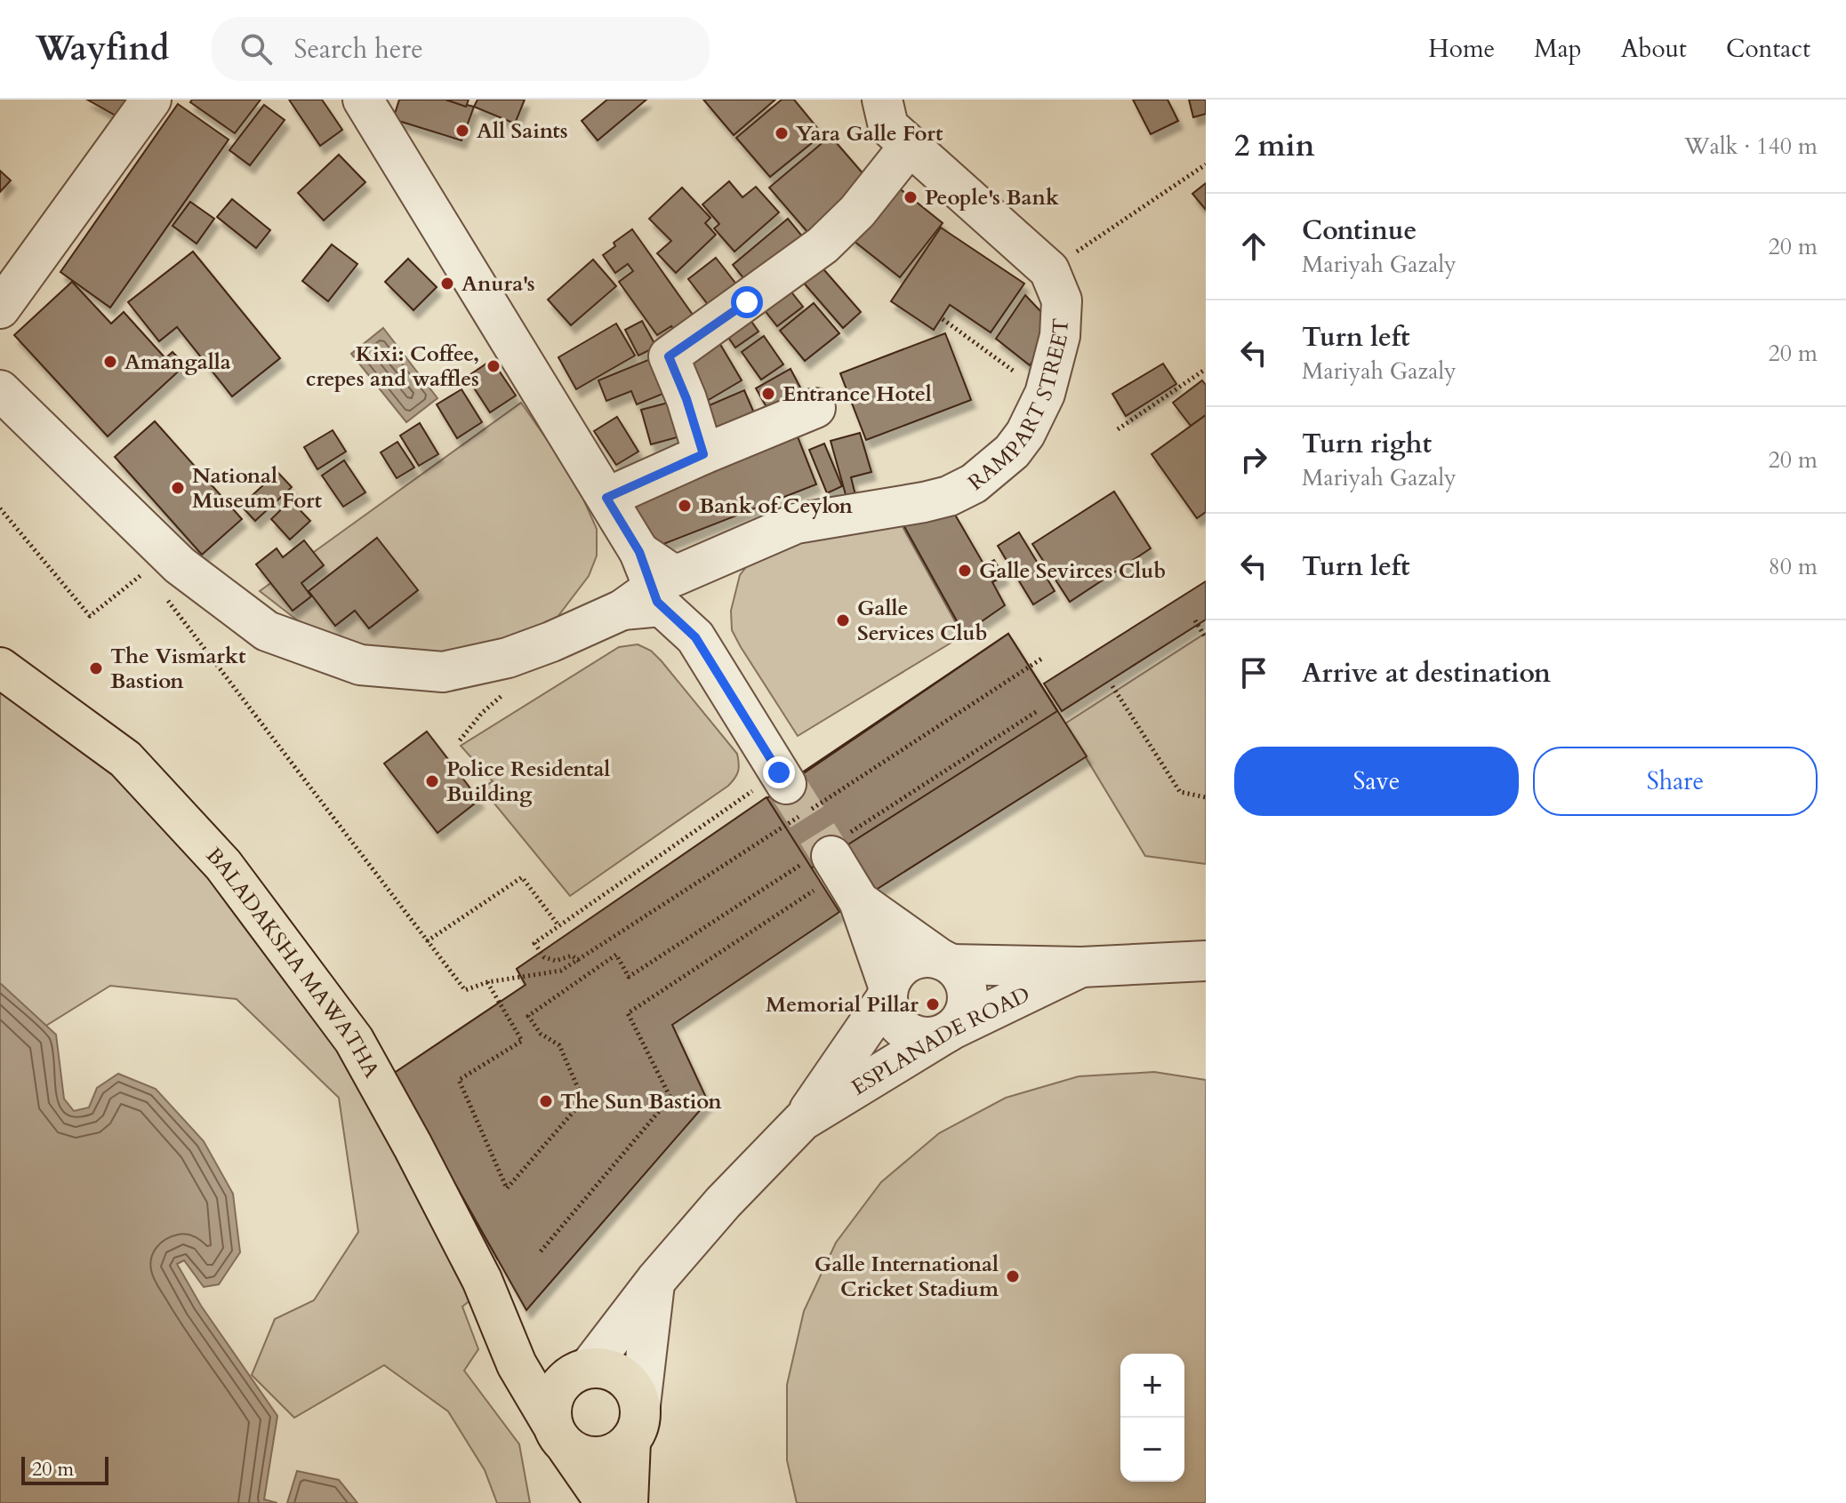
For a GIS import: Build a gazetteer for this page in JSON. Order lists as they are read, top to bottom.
{
  "streets": {
    "main road": ["BALADAKSHA MAWATHA"],
    "street": ["RAMPART STREET", "ESPLANADE ROAD"]
  },
  "crossings": [
    ["BALADAKSHA MAWATHA", "ESPLANADE ROAD"]
  ],
  "places": [
    "All Saints",
    "Yara Galle Fort",
    "People's Bank",
    "Anura's",
    "Amangalla",
    "Kixi: Coffee, crepes and waffles",
    "Entrance Hotel",
    "National Museum Fort",
    "Bank of Ceylon",
    "Galle Sevirces Club",
    "Galle Services Club",
    "The Vismarkt Bastion",
    "Police Residental Building",
    "Memorial Pillar",
    "The Sun Bastion",
    "Galle International Cricket Stadium"
  ],
  "scale_bar": "20 m",
  "page": {
    "header": "Wayfind",
    "search": "Search here",
    "nav": [
      "Home",
      "Map",
      "About",
      "Contact"
    ],
    "heading": ["2 min", "Walk · 140 m"],
    "list": [
      ["Continue", "Mariyah Gazaly", "20 m"],
      ["Turn left", "Mariyah Gazaly", "20 m"],
      ["Turn right", "Mariyah Gazaly", "20 m"],
      ["Turn left", "80 m"],
      "Arrive at destination"
    ],
    "buttons": ["Save", "Share"],
    "map_buttons": ["+", "−"],
    "scale": "20 m"
  }
}
